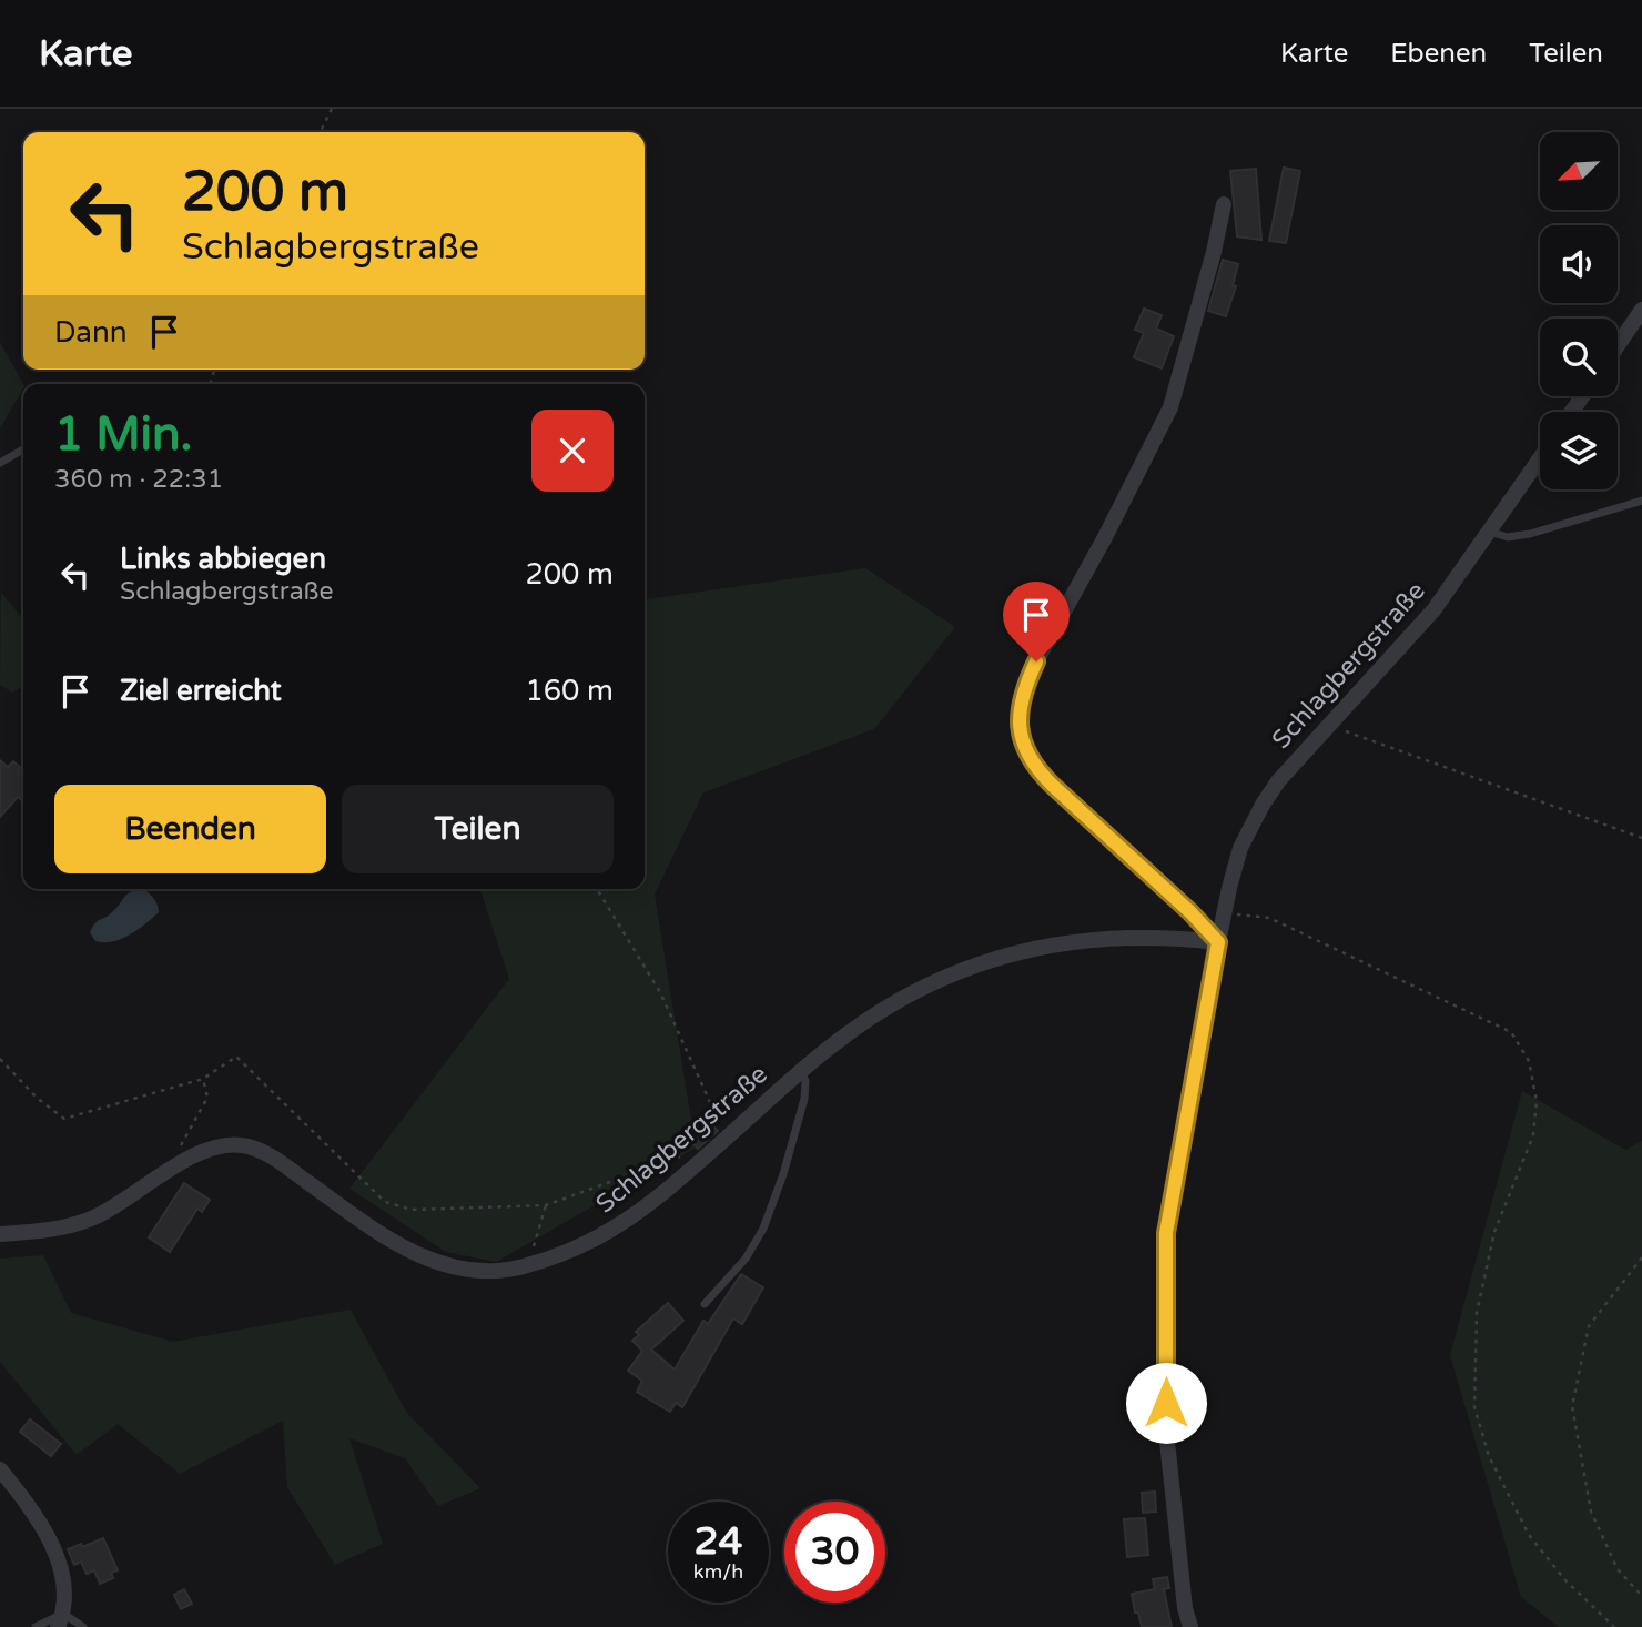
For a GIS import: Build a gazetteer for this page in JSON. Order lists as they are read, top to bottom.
{
  "streets": {
    "street": ["Schlagbergstraße"]
  },
  "north": "bottom left",
  "page": {
    "header": "Karte",
    "nav": ["Karte", "Ebenen", "Teilen"],
    "turn": ["200 m", "Schlagbergstraße"],
    "then": "Dann",
    "heading": ["1 Min.", "360 m · 22:31"],
    "list": [
      {
        "name": "Links abbiegen",
        "note": "Schlagbergstraße",
        "value": "200 m"
      },
      {
        "name": "Ziel erreicht",
        "value": "160 m"
      }
    ],
    "buttons": ["Beenden", "Teilen"],
    "speed": "24 km/h",
    "limit": "30"
  }
}
